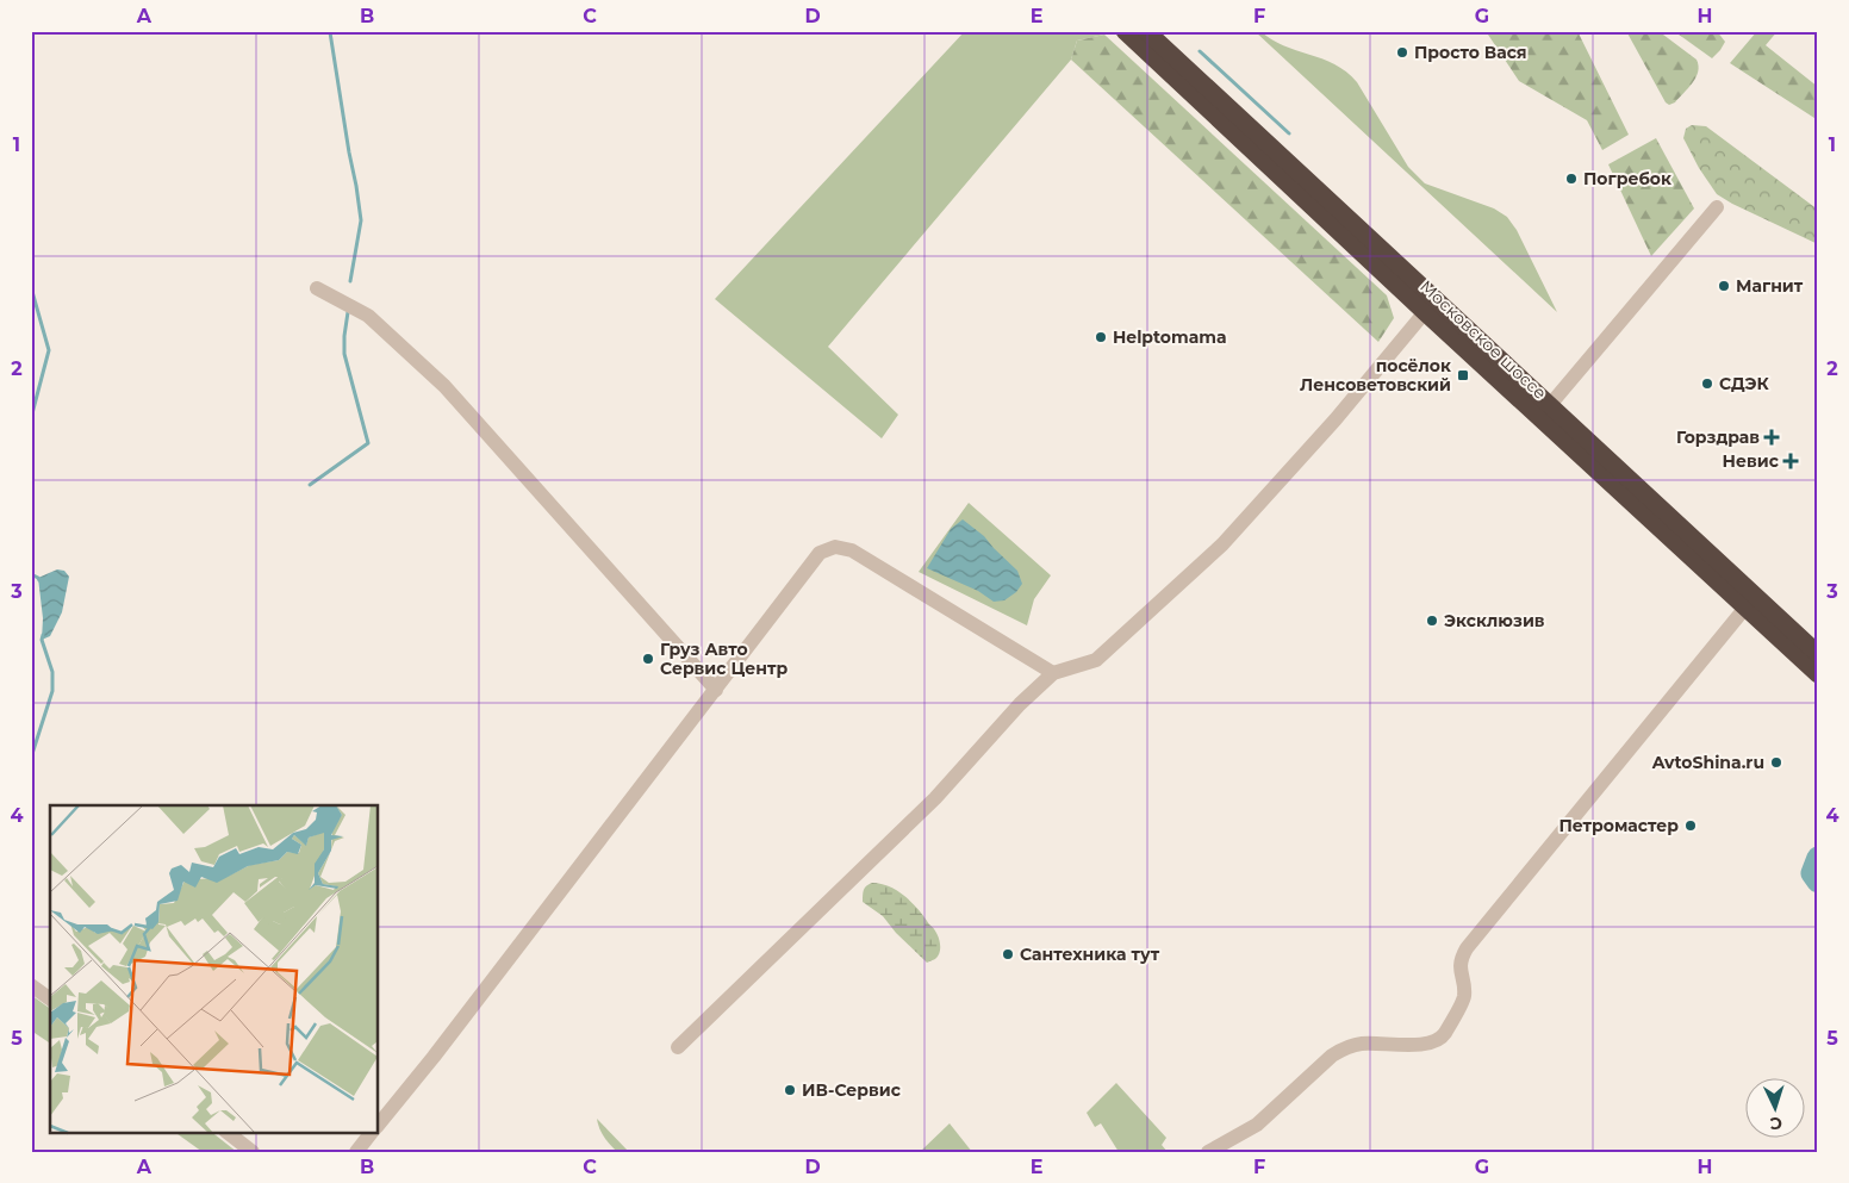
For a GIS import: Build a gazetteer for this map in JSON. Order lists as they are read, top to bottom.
{
  "streets": {
    "highway": ["Московское шоссе"]
  },
  "places": {
    "other": [
      "Просто Вася",
      "Погребок",
      "Магнит",
      "Helptomama",
      "СДЭК",
      "Эксклюзив",
      "Груз Авто Сервис Центр",
      "AvtoShina.ru",
      "Петромастер",
      "Сантехника тут",
      "ИВ-Сервис"
    ],
    "transit": ["посёлок Ленсоветовский"],
    "health": ["Горздрав", "Невис"]
  },
  "north": "bottom",
  "grid": {
    "columns": [
      "A",
      "B",
      "C",
      "D",
      "E",
      "F",
      "G",
      "H"
    ],
    "rows": [
      "1",
      "2",
      "3",
      "4",
      "5"
    ]
  }
}
